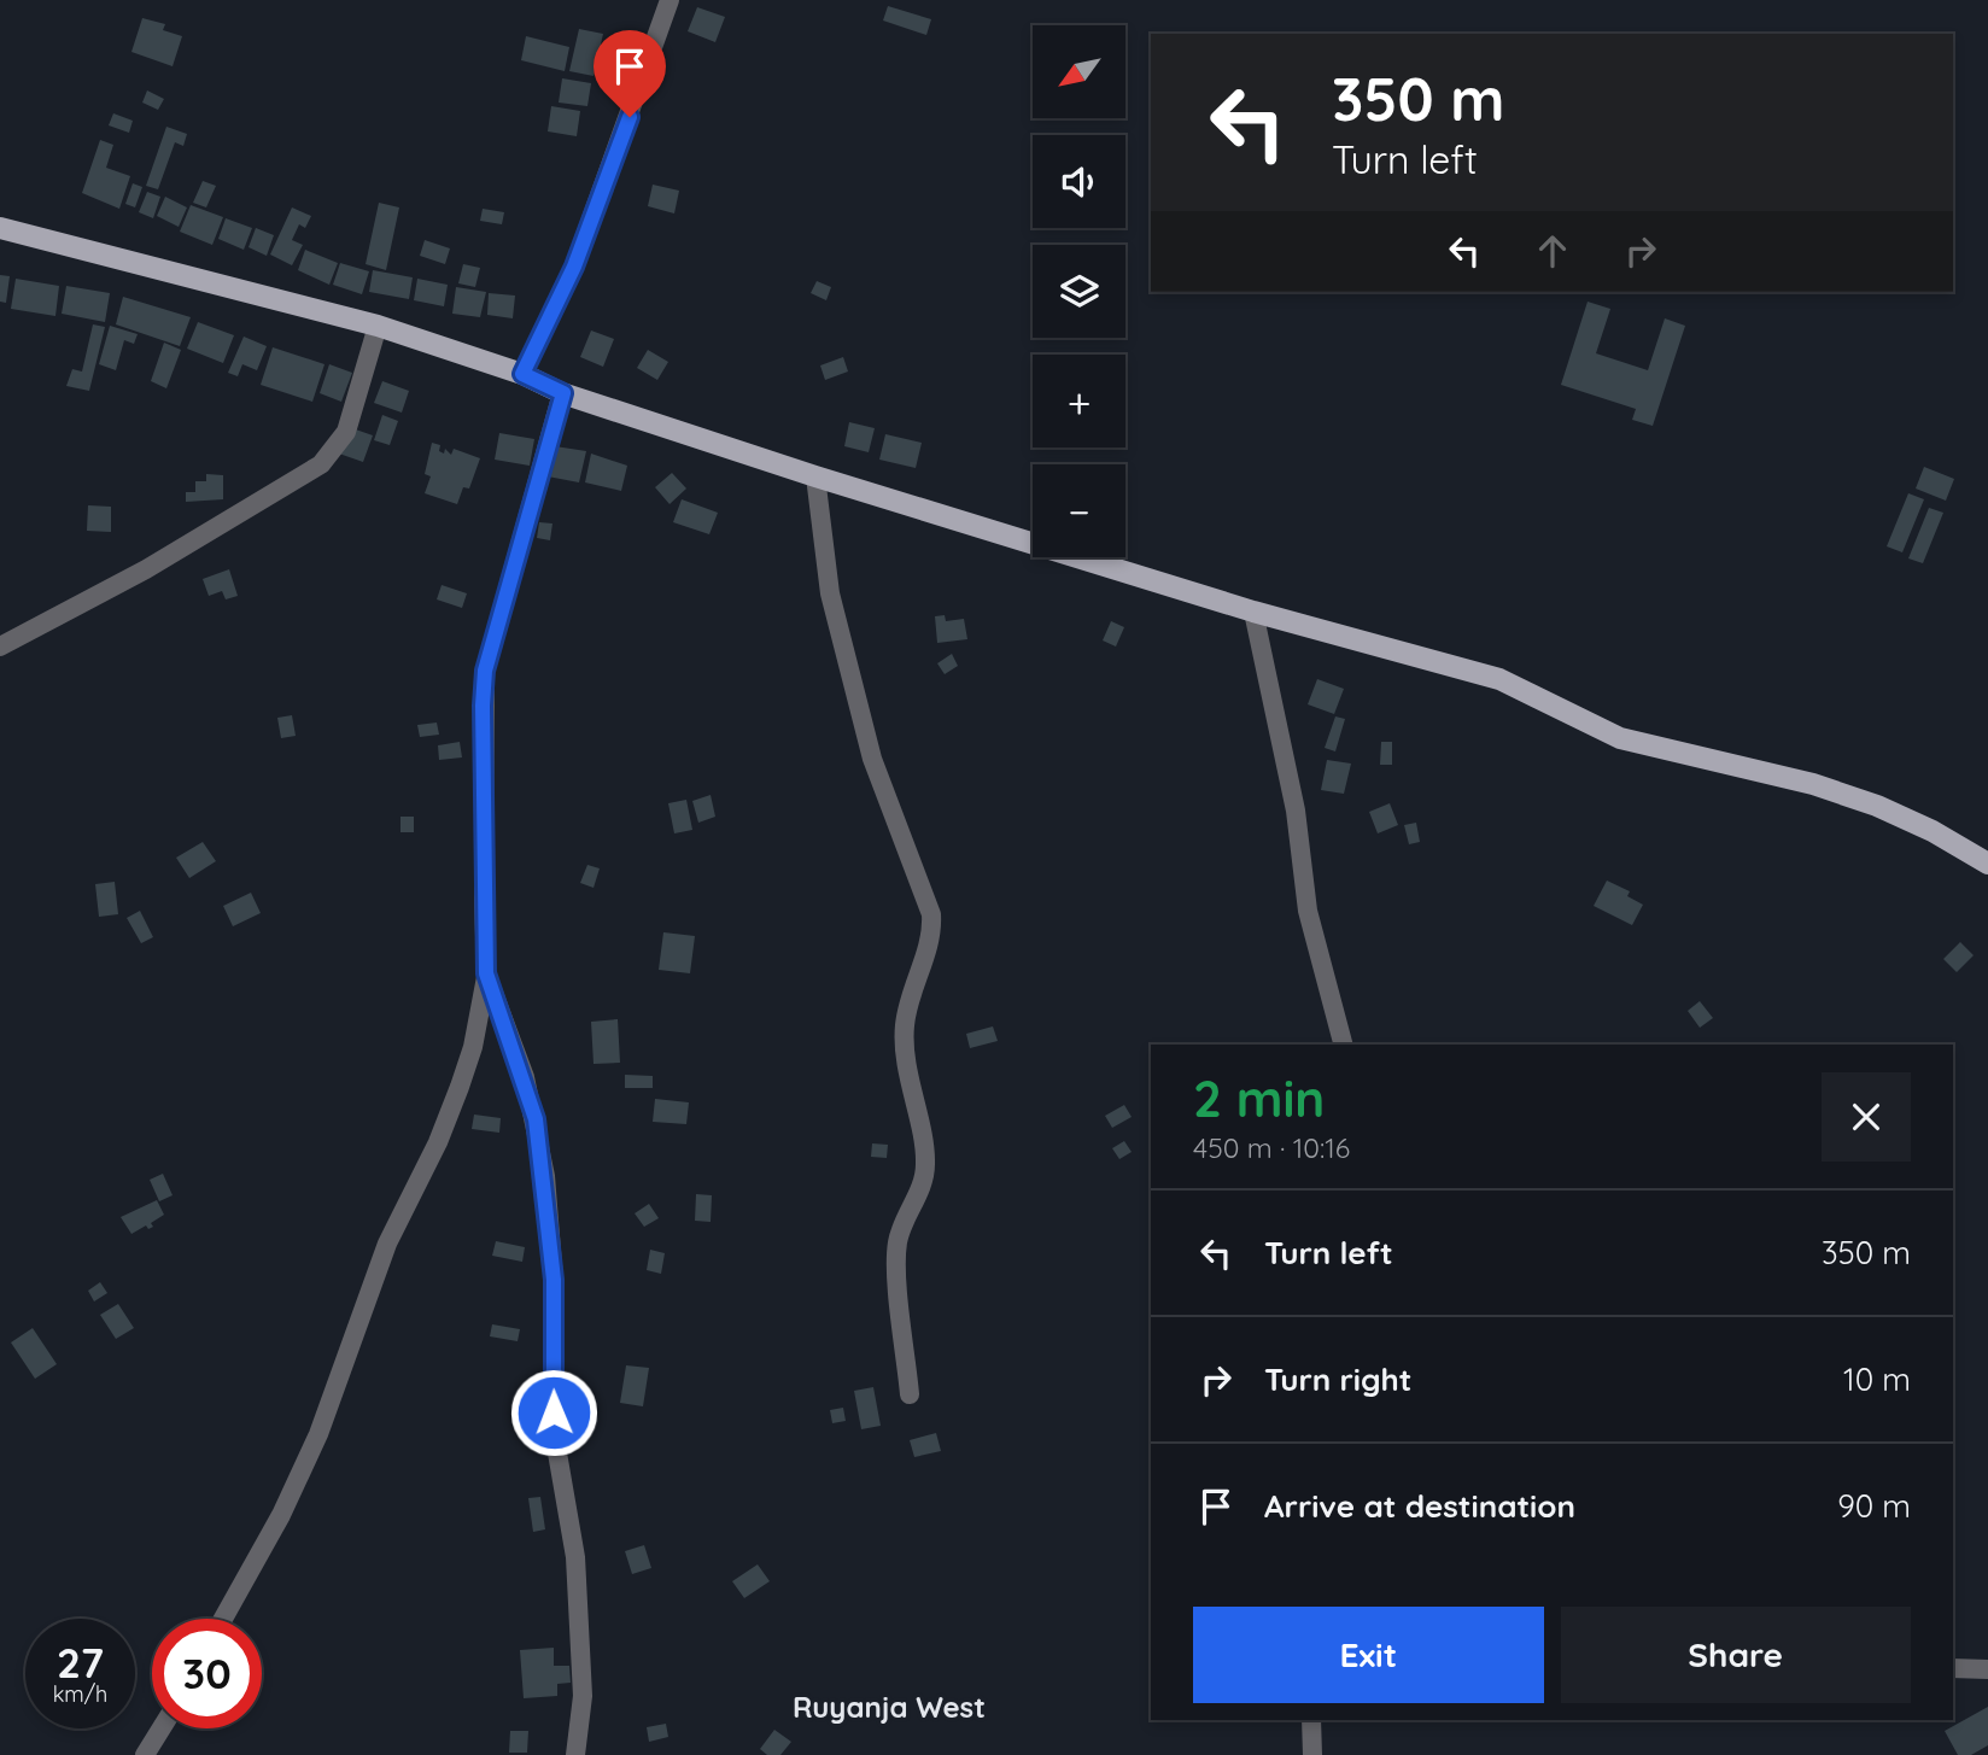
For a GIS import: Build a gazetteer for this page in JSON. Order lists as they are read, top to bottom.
{
  "districts": ["Ruyanja West"],
  "north": "bottom left",
  "page": {
    "map_buttons": ["+", "−"],
    "turn": ["350 m", "Turn left"],
    "heading": ["2 min", "450 m · 10:16"],
    "list": [
      {
        "name": "Turn left",
        "value": "350 m"
      },
      {
        "name": "Turn right",
        "value": "10 m"
      },
      {
        "name": "Arrive at destination",
        "value": "90 m"
      }
    ],
    "buttons": ["Exit", "Share"],
    "speed": "27 km/h",
    "limit": "30"
  }
}
